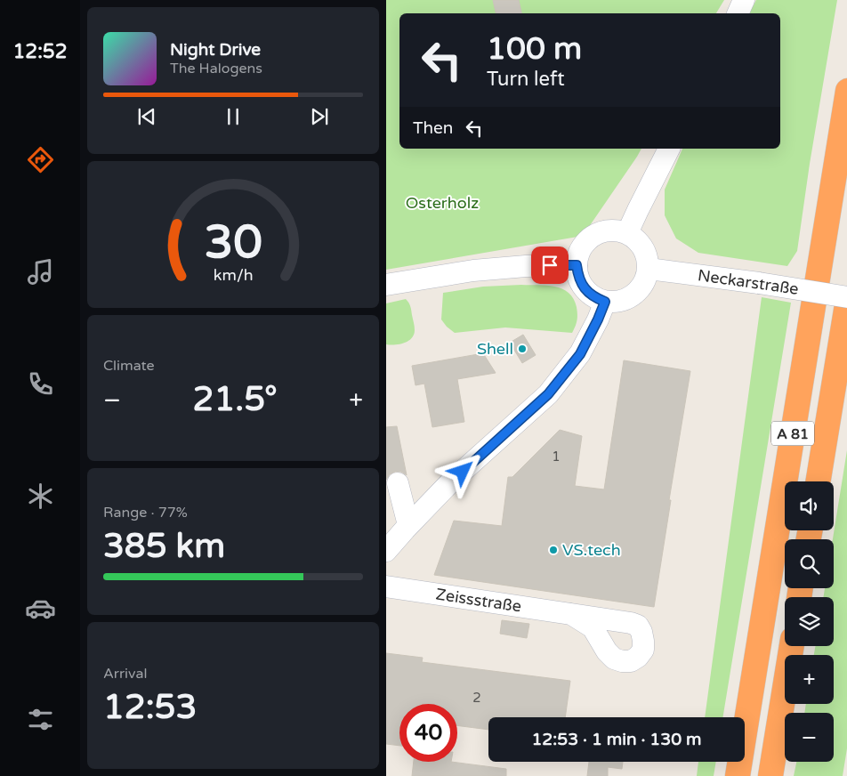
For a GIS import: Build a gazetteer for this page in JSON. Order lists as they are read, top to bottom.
{
  "streets": {
    "highway": ["A 81"],
    "street": ["Neckarstraße", "Zeissstraße"]
  },
  "crossings": [
    ["Neckarstraße", "A 81"]
  ],
  "parks": ["Osterholz"],
  "places": ["Shell", "VS.tech"],
  "house_numbers": ["1", "2"],
  "page": {
    "tabs": "12:52",
    "turn": ["100 m", "Turn left"],
    "song": ["Night Drive", "The Halogens"],
    "then": "Then",
    "tile": [
      "Climate",
      ["Range · 77%", "385 km"],
      ["Arrival", "12:53"]
    ],
    "heat": ["−", "21.5°", "+"],
    "map_buttons": ["+", "−"],
    "limit": "40",
    "trip": "12:53 · 1 min · 130 m",
    "gauge": ["30", "km/h"]
  }
}
